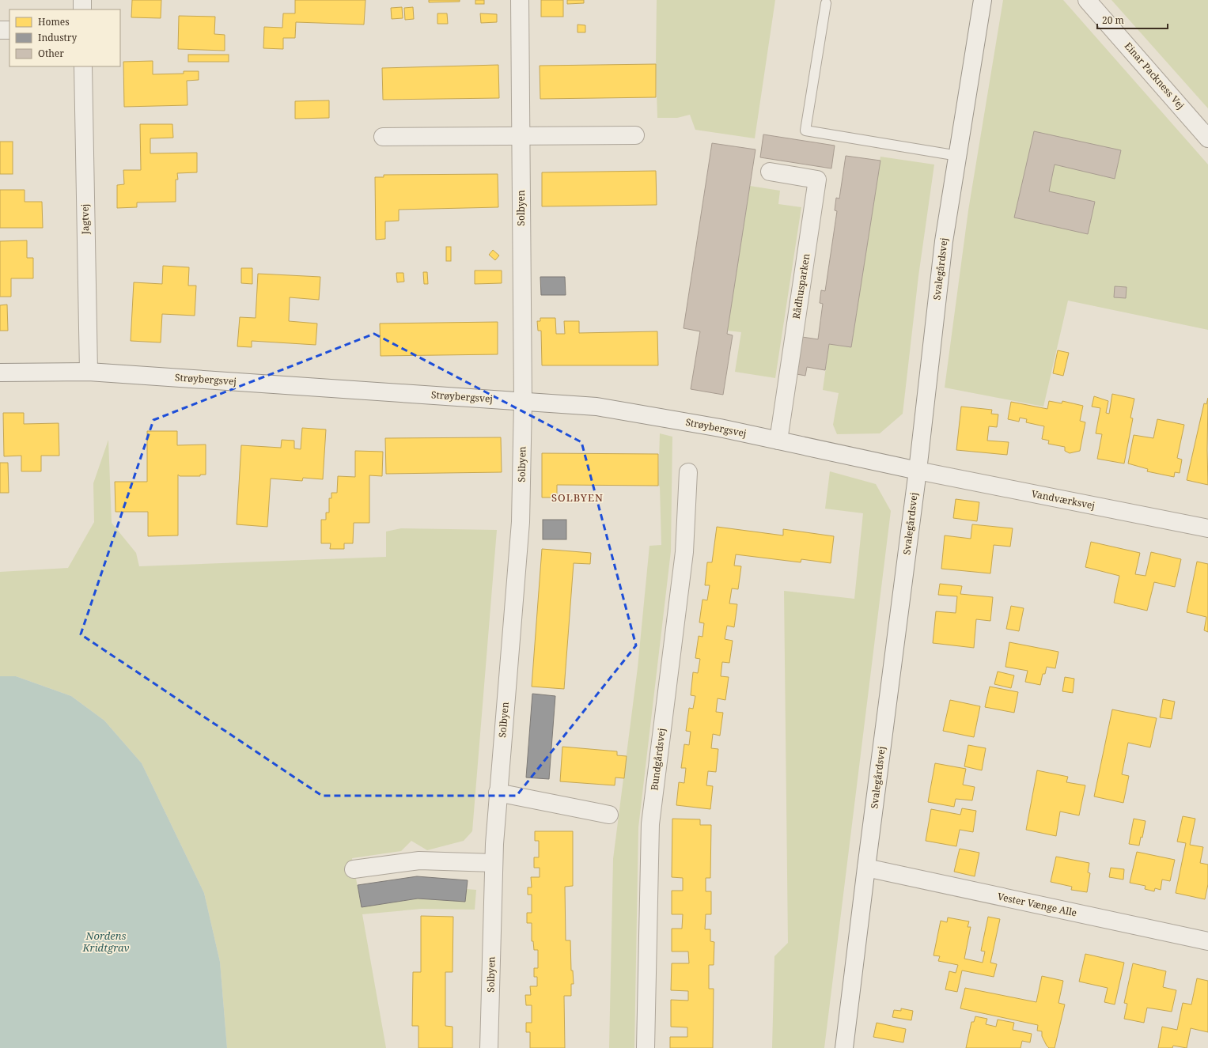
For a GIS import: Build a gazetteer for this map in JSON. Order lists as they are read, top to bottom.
{
  "streets": {
    "street": [
      "Einar Packness Vej",
      "Solbyen",
      "Jagtvej",
      "Svalegårdsvej",
      "Rådhusparken",
      "Strøybergsvej",
      "Vandværksvej",
      "Bundgårdsvej",
      "Vester Vænge Alle"
    ]
  },
  "crossings": [
    ["Solbyen", "Strøybergsvej"],
    ["Jagtvej", "Strøybergsvej"],
    ["Svalegårdsvej", "Strøybergsvej"],
    ["Svalegårdsvej", "Vandværksvej"],
    ["Svalegårdsvej", "Vester Vænge Alle"],
    ["Rådhusparken", "Strøybergsvej"],
    ["Strøybergsvej", "Vandværksvej"]
  ],
  "districts": ["SOLBYEN"],
  "water": ["Nordens Kridtgrav"],
  "legend": ["Homes", "Industry", "Other"],
  "scale_bar": "20 m"
}
